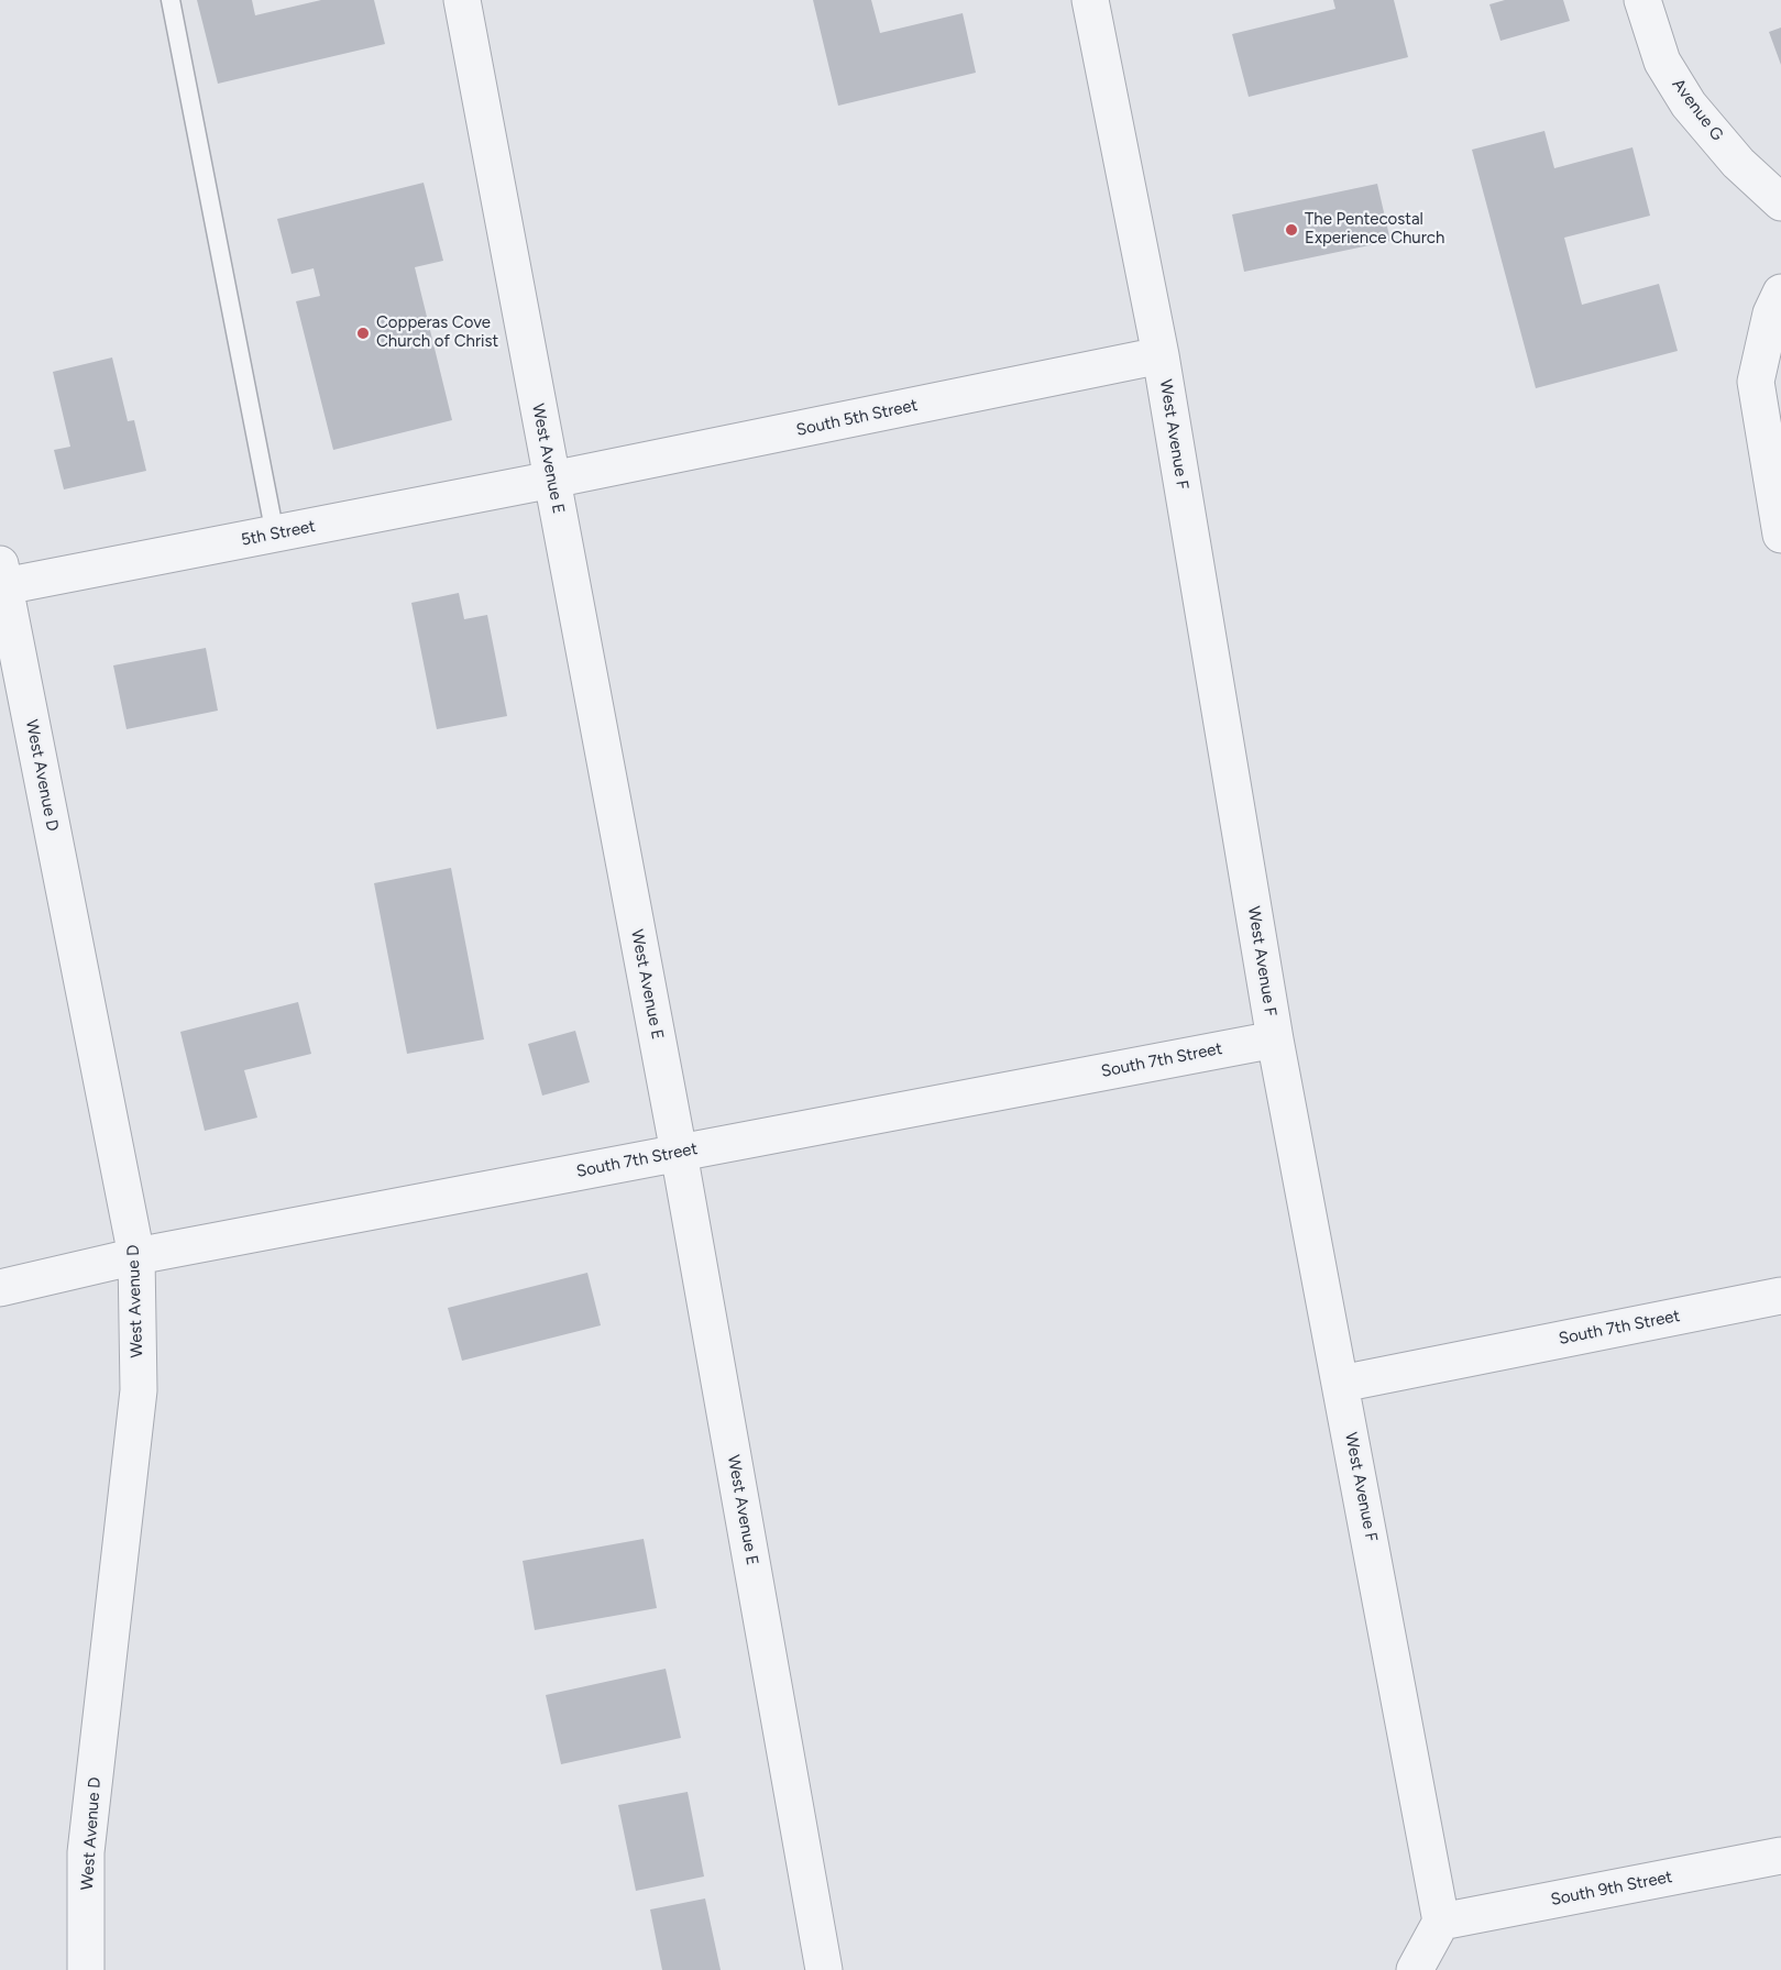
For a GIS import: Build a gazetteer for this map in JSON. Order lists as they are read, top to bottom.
{
  "streets": {
    "street": [
      "Avenue G",
      "South 5th Street",
      "West Avenue F",
      "West Avenue E",
      "5th Street",
      "West Avenue D",
      "South 7th Street",
      "South 9th Street"
    ]
  },
  "crossings": [
    ["South 5th Street", "West Avenue F"],
    ["South 5th Street", "West Avenue E"],
    ["South 5th Street", "5th Street"],
    ["West Avenue F", "South 7th Street"],
    ["West Avenue F", "South 9th Street"],
    ["West Avenue E", "5th Street"],
    ["West Avenue E", "South 7th Street"],
    ["5th Street", "West Avenue D"],
    ["West Avenue D", "South 7th Street"]
  ],
  "places": ["The Pentecostal Experience Church", "Copperas Cove Church of Christ"]
}
